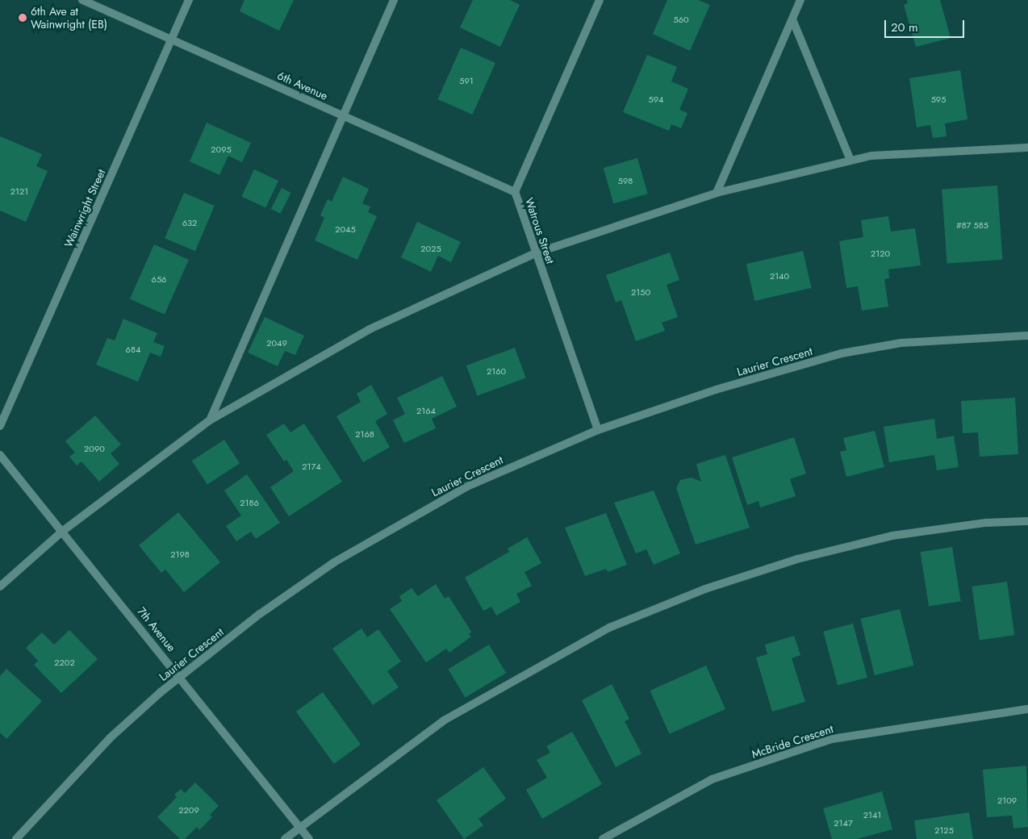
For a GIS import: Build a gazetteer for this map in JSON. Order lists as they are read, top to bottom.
{
  "streets": {
    "street": [
      "6th Avenue",
      "Wainwright Street",
      "Watrous Street",
      "Laurier Crescent",
      "7th Avenue",
      "McBride Crescent"
    ]
  },
  "crossings": [
    ["6th Avenue", "Wainwright Street"],
    ["6th Avenue", "Watrous Street"],
    ["Watrous Street", "Laurier Crescent"],
    ["Laurier Crescent", "7th Avenue"]
  ],
  "places": ["6th Ave at Wainwright (EB)"],
  "house_numbers": [
    "560",
    "591",
    "594",
    "595",
    "2095",
    "598",
    "2121",
    "632",
    "#87 585",
    "2045",
    "2025",
    "2120",
    "2140",
    "656",
    "2150",
    "2049",
    "684",
    "2160",
    "2164",
    "2168",
    "2090",
    "2174",
    "2186",
    "2198",
    "2202",
    "2109",
    "2209",
    "2141",
    "2147",
    "2125"
  ],
  "scale_bar": "20 m"
}
